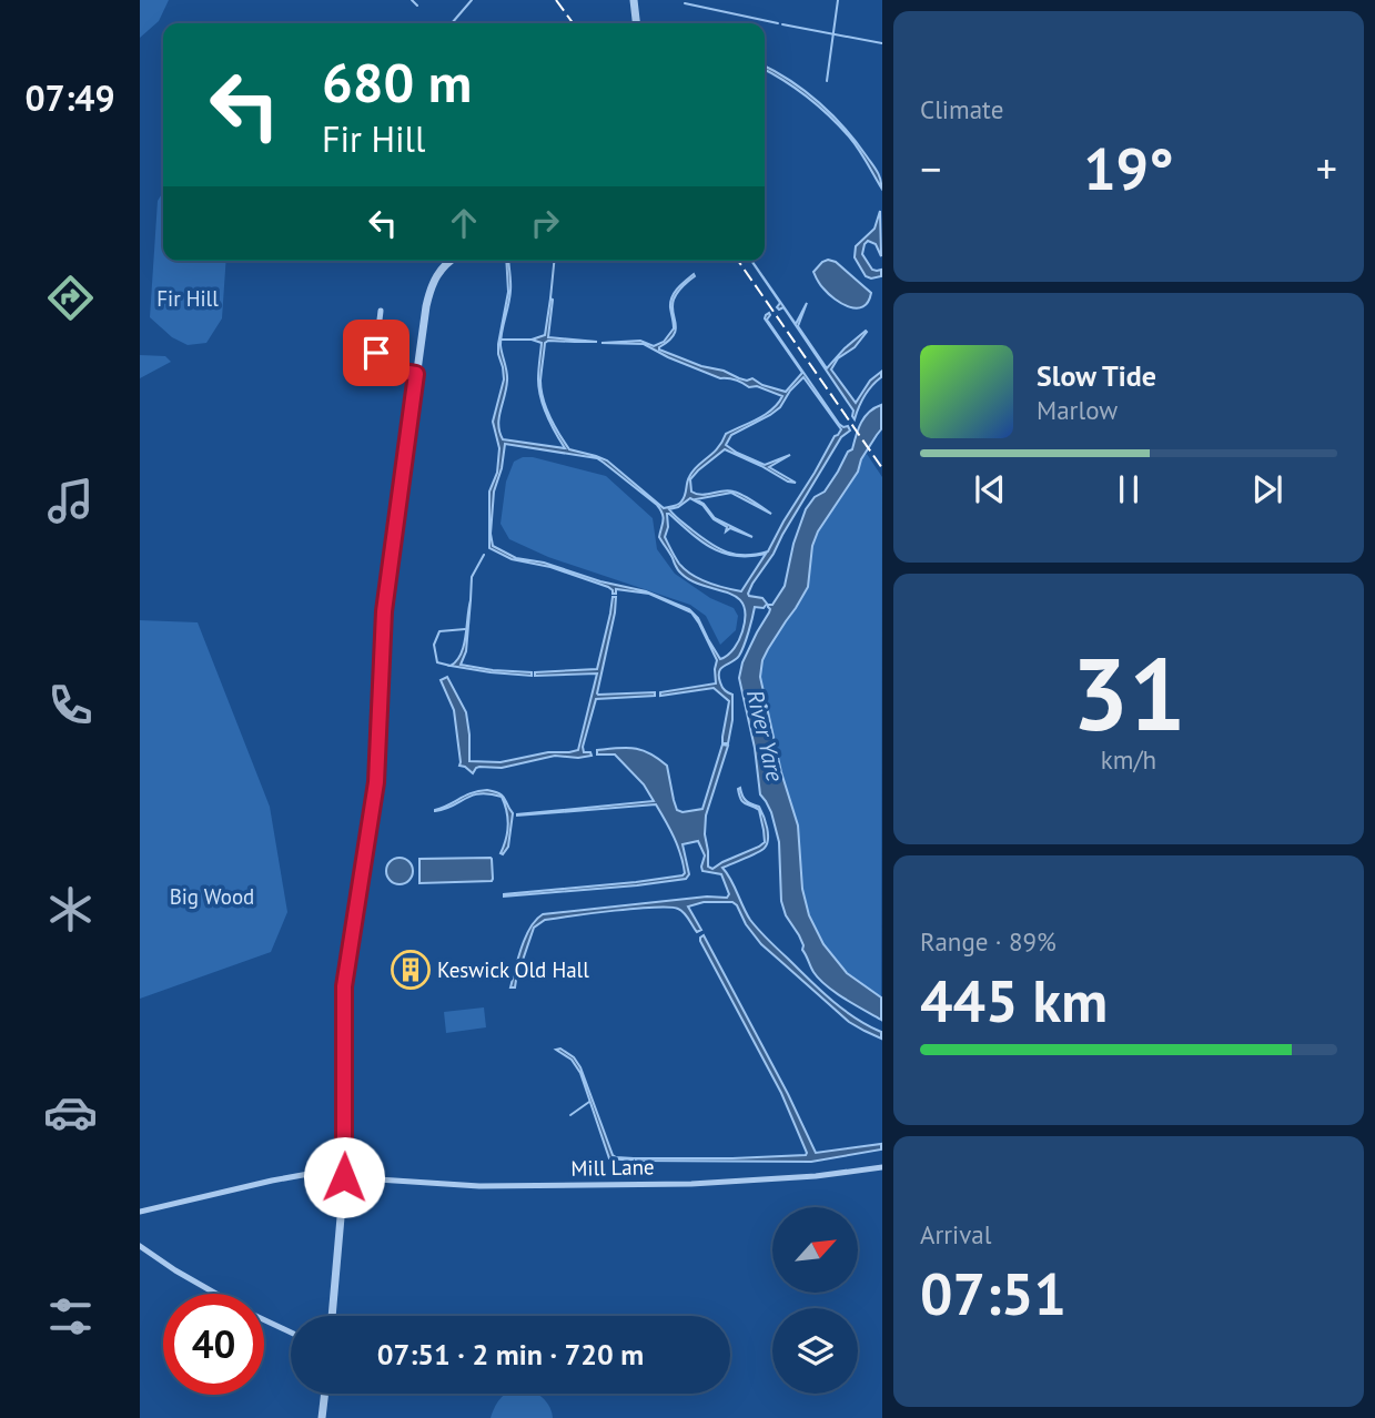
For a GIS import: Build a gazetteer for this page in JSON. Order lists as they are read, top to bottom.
{
  "streets": {
    "street": ["Mill Lane"]
  },
  "water": ["River Yare"],
  "parks": ["Fir Hill", "Big Wood"],
  "places": {
    "building": ["Keswick Old Hall"]
  },
  "north": "top right",
  "page": {
    "tabs": "07:49",
    "tile": [
      "Climate",
      ["31", "km/h"],
      ["Range · 89%", "445 km"],
      ["Arrival", "07:51"]
    ],
    "turn": ["680 m", "Fir Hill"],
    "heat": ["−", "19°", "+"],
    "song": ["Slow Tide", "Marlow"],
    "limit": "40",
    "trip": "07:51 · 2 min · 720 m"
  }
}
